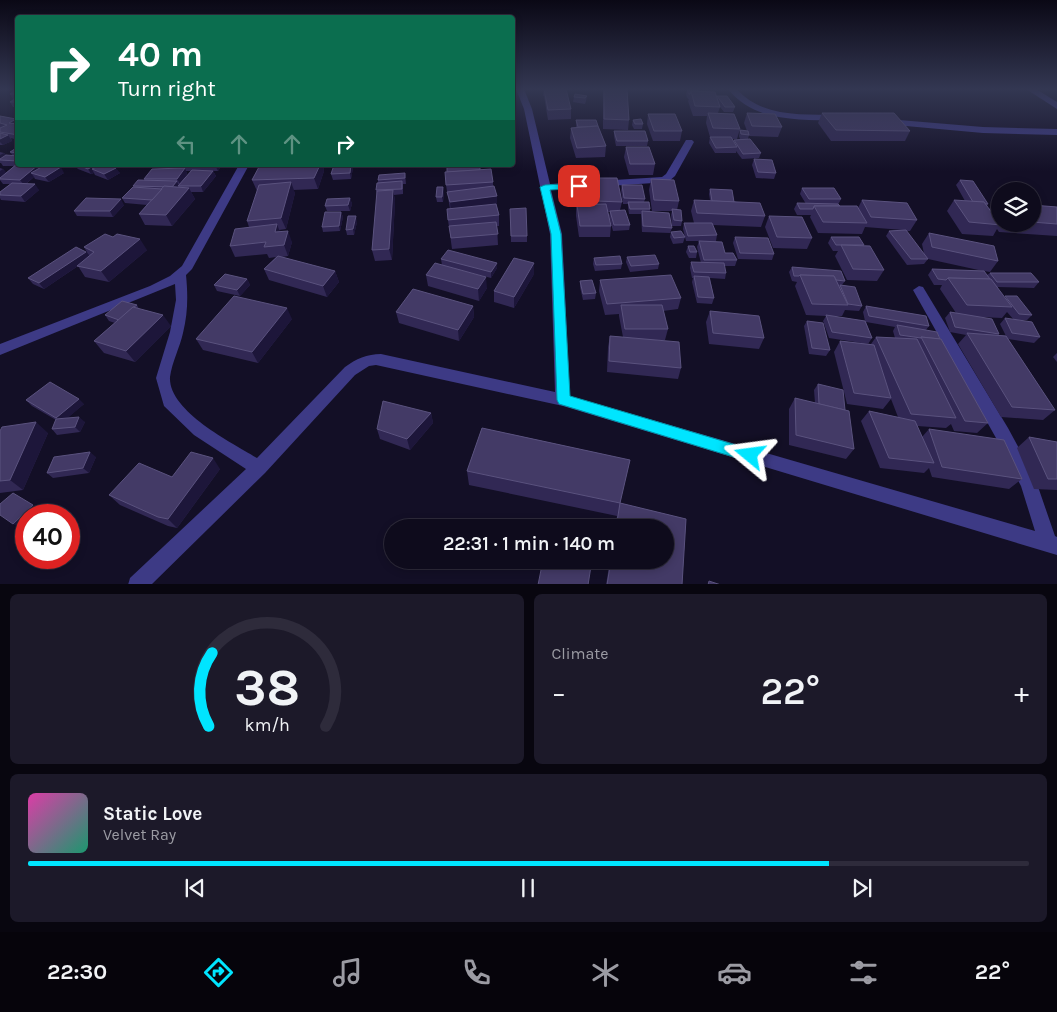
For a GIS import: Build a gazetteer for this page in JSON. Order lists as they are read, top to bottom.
{
  "page": {
    "turn": ["40 m", "Turn right"],
    "limit": "40",
    "trip": "22:31 · 1 min · 140 m",
    "tile": "Climate",
    "heat": ["−", "22°", "+"],
    "song": ["Static Love", "Velvet Ray"],
    "tabs": ["22:30", "22°"],
    "gauge": ["38", "km/h"]
  }
}
